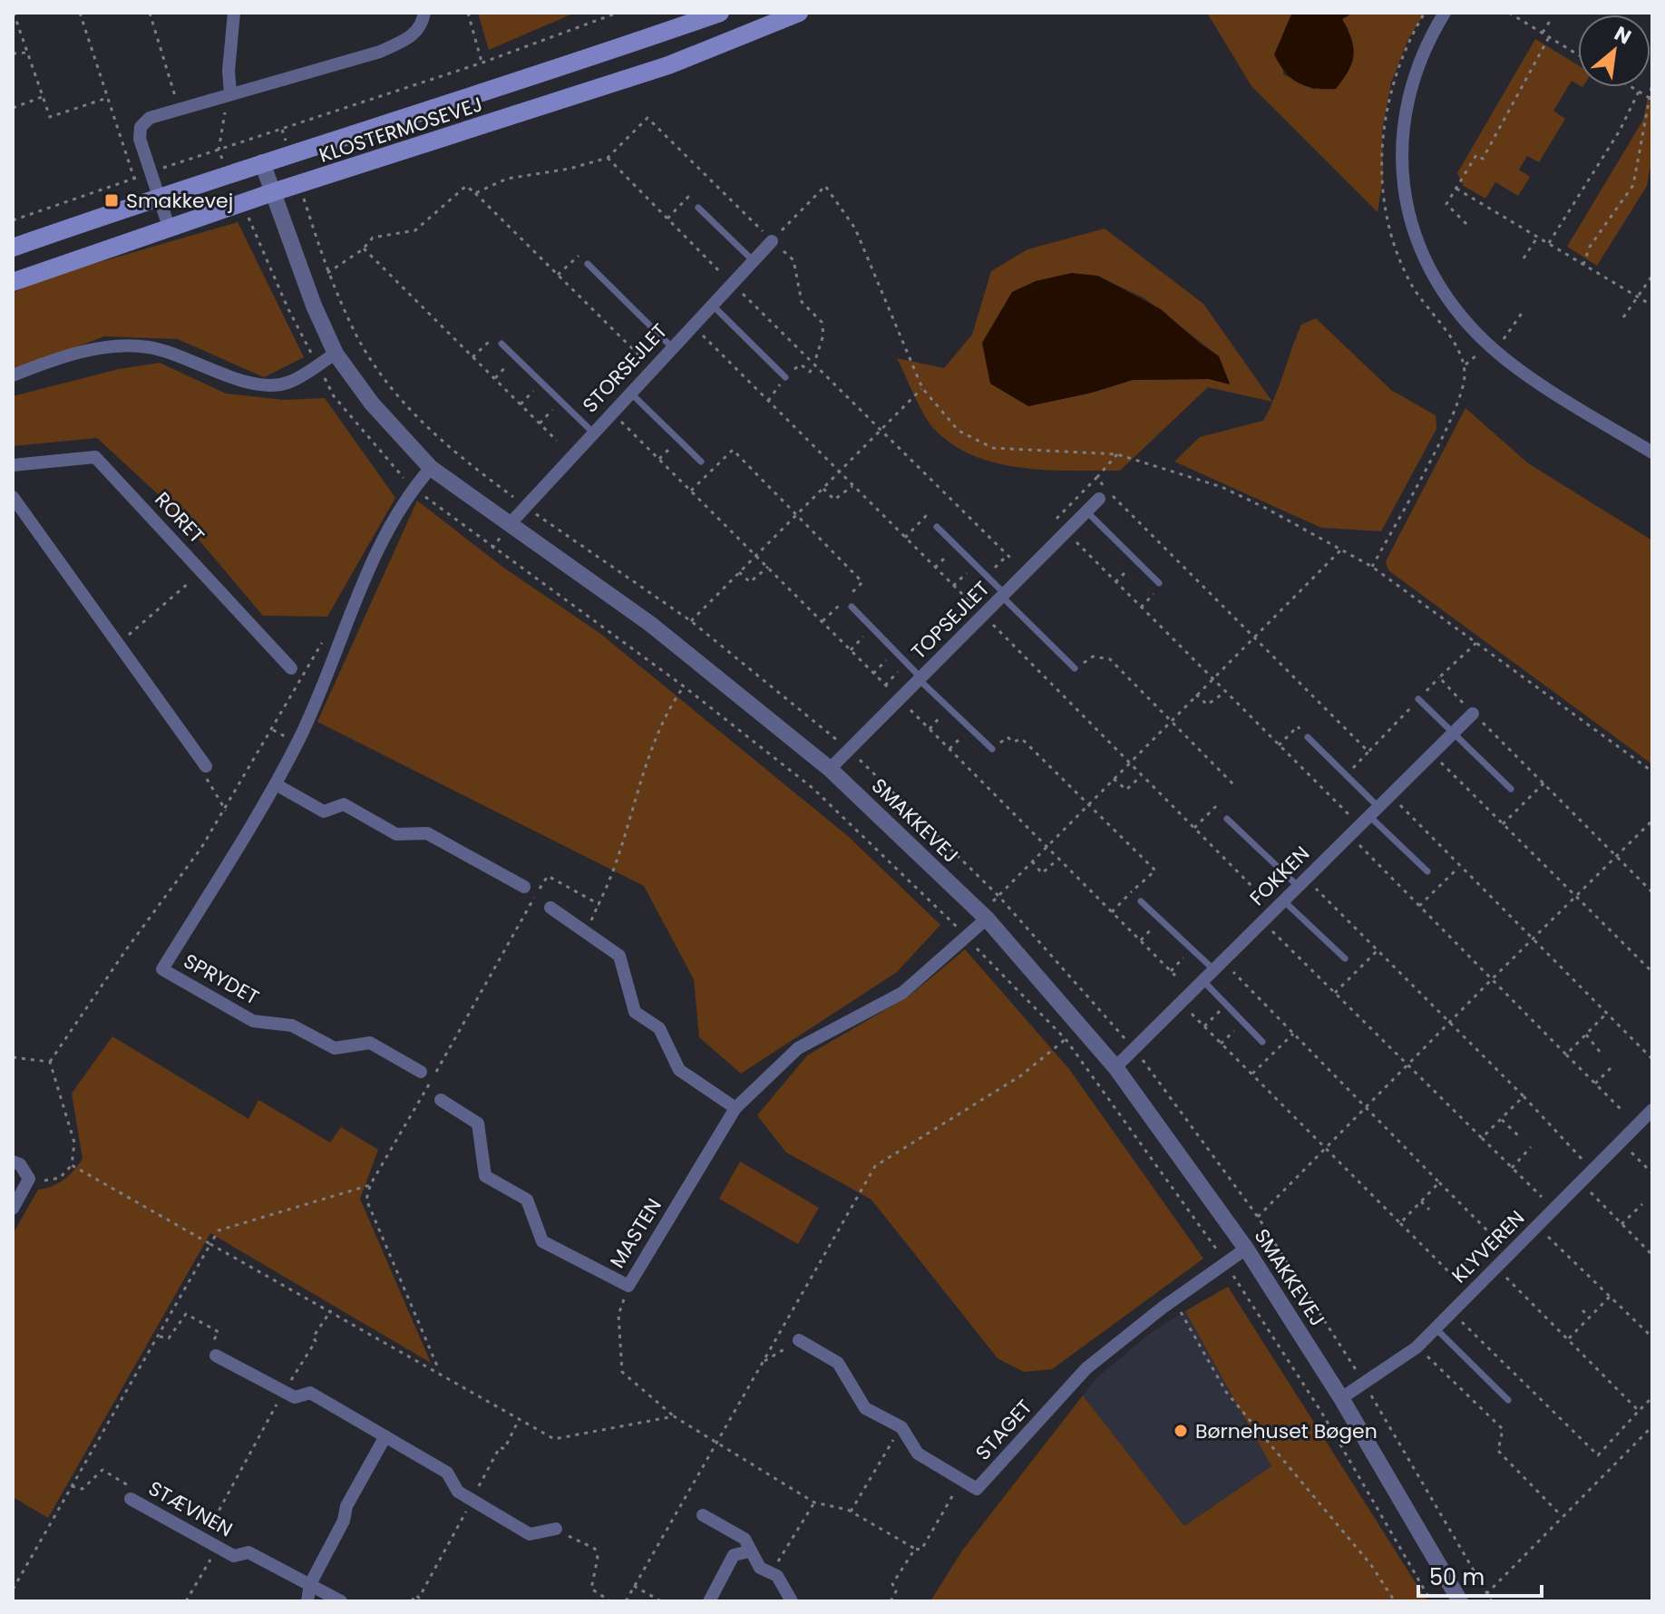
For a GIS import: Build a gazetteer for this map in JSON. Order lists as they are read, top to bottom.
{
  "streets": {
    "main road": ["KLOSTERMOSEVEJ"],
    "street": [
      "STORSEJLET",
      "RORET",
      "TOPSEJLET",
      "SMAKKEVEJ",
      "FOKKEN",
      "SPRYDET",
      "MASTEN",
      "KLYVEREN",
      "STAGET",
      "STÆVNEN"
    ]
  },
  "crossings": [
    ["KLOSTERMOSEVEJ", "SMAKKEVEJ"],
    ["STORSEJLET", "SMAKKEVEJ"],
    ["TOPSEJLET", "SMAKKEVEJ"],
    ["SMAKKEVEJ", "FOKKEN"],
    ["SMAKKEVEJ", "SPRYDET"],
    ["SMAKKEVEJ", "MASTEN"],
    ["SMAKKEVEJ", "KLYVEREN"],
    ["SMAKKEVEJ", "STAGET"]
  ],
  "places": {
    "transit": ["Smakkevej"],
    "other": ["Børnehuset Bøgen"]
  },
  "scale_bar": "50 m",
  "north": "top right"
}
